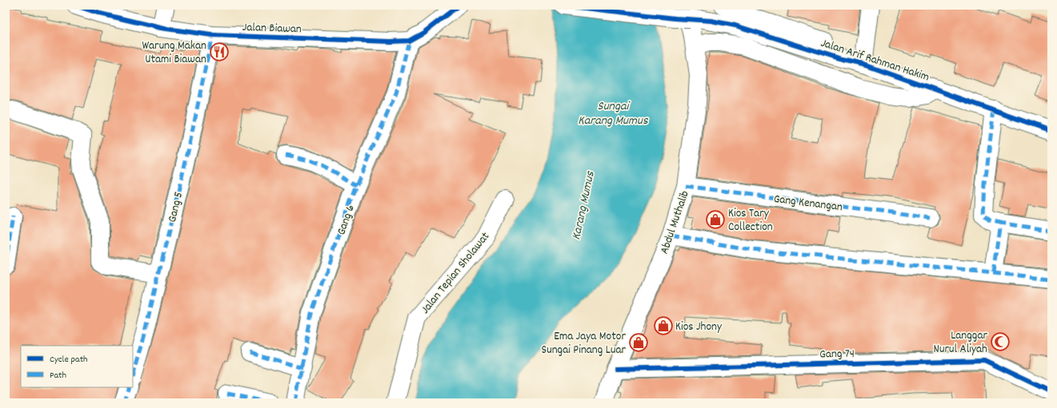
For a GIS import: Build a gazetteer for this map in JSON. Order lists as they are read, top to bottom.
{
  "streets": {
    "street": [
      "Jalan Biawan",
      "Jalan Arif Rahman Hakim",
      "Gang Kenangan",
      "Gang 5",
      "Gang 6",
      "Abdul Muthalib",
      "Jalan Tepian Sholawat",
      "Gang 74"
    ]
  },
  "crossings": [
    ["Jalan Biawan", "Gang 5"],
    ["Jalan Biawan", "Gang 6"],
    ["Jalan Arif Rahman Hakim", "Abdul Muthalib"],
    ["Gang Kenangan", "Abdul Muthalib"],
    ["Abdul Muthalib", "Gang 74"]
  ],
  "water": ["Sungai Karang Mumus", "Karang Mumus"],
  "places": {
    "restaurant": ["Warung Makan Utami Biawan"],
    "shop": ["Kios Tary Collection", "Kios Jhony", "Ema Jaya Motor Sungai Pinang Luar"],
    "mosque": ["Langgar Nurul Aliyah"]
  },
  "legend": ["Cycle path", "Path"]
}
